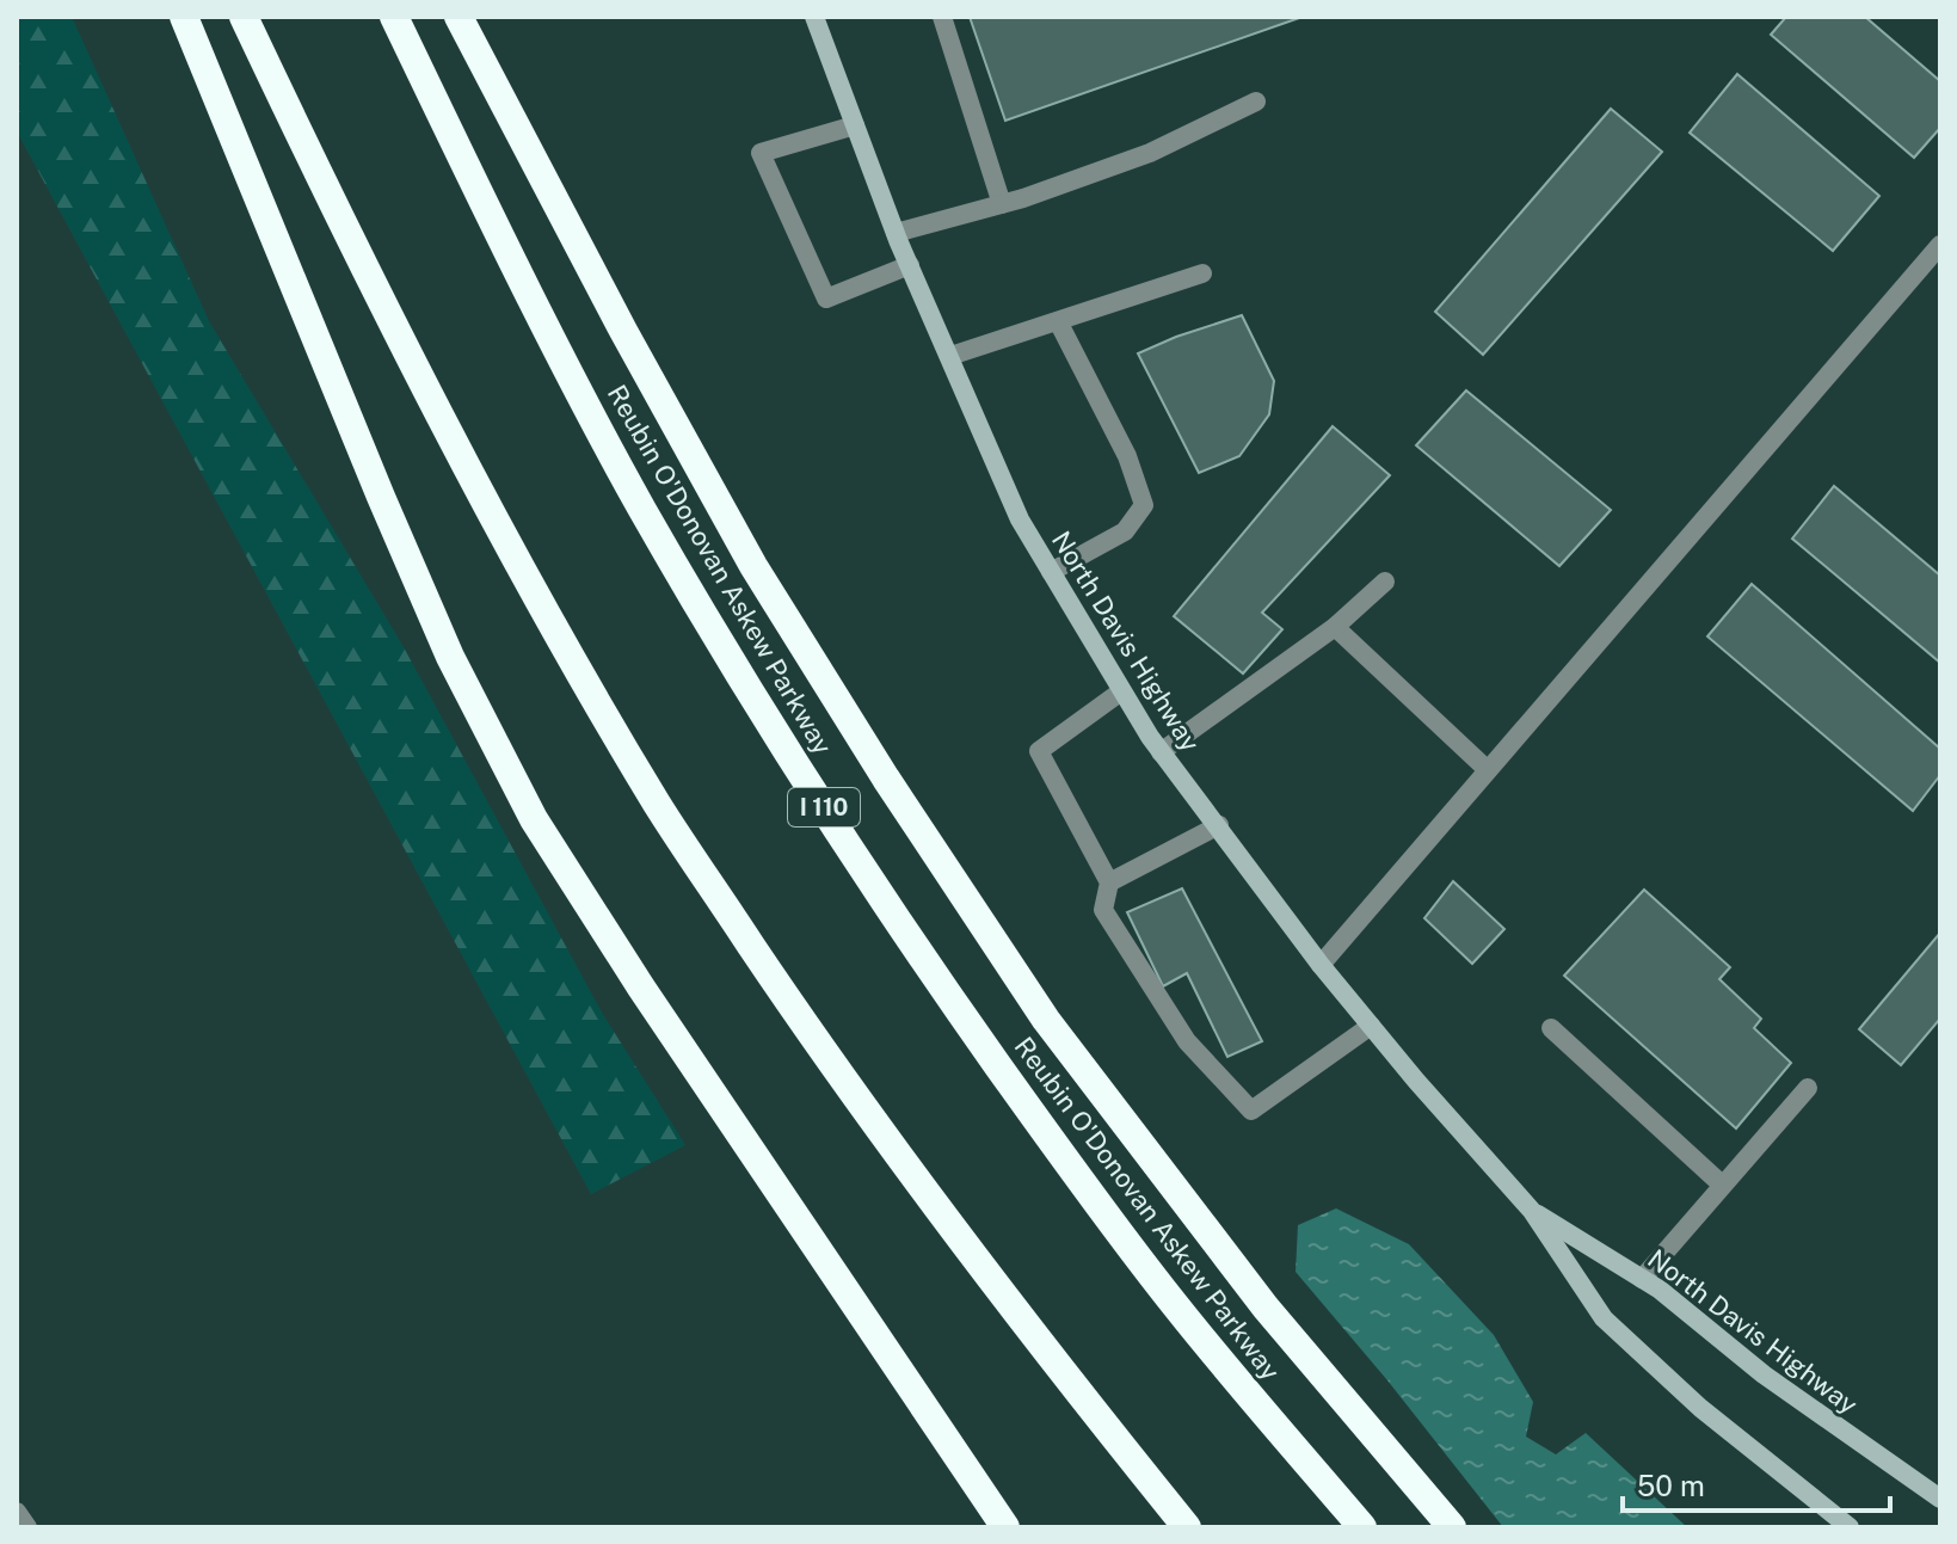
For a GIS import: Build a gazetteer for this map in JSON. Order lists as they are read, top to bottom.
{
  "streets": {
    "highway": ["Reubin O'Donovan Askew Parkway", "I 110"],
    "main road": ["North Davis Highway"]
  },
  "scale_bar": "50 m"
}
